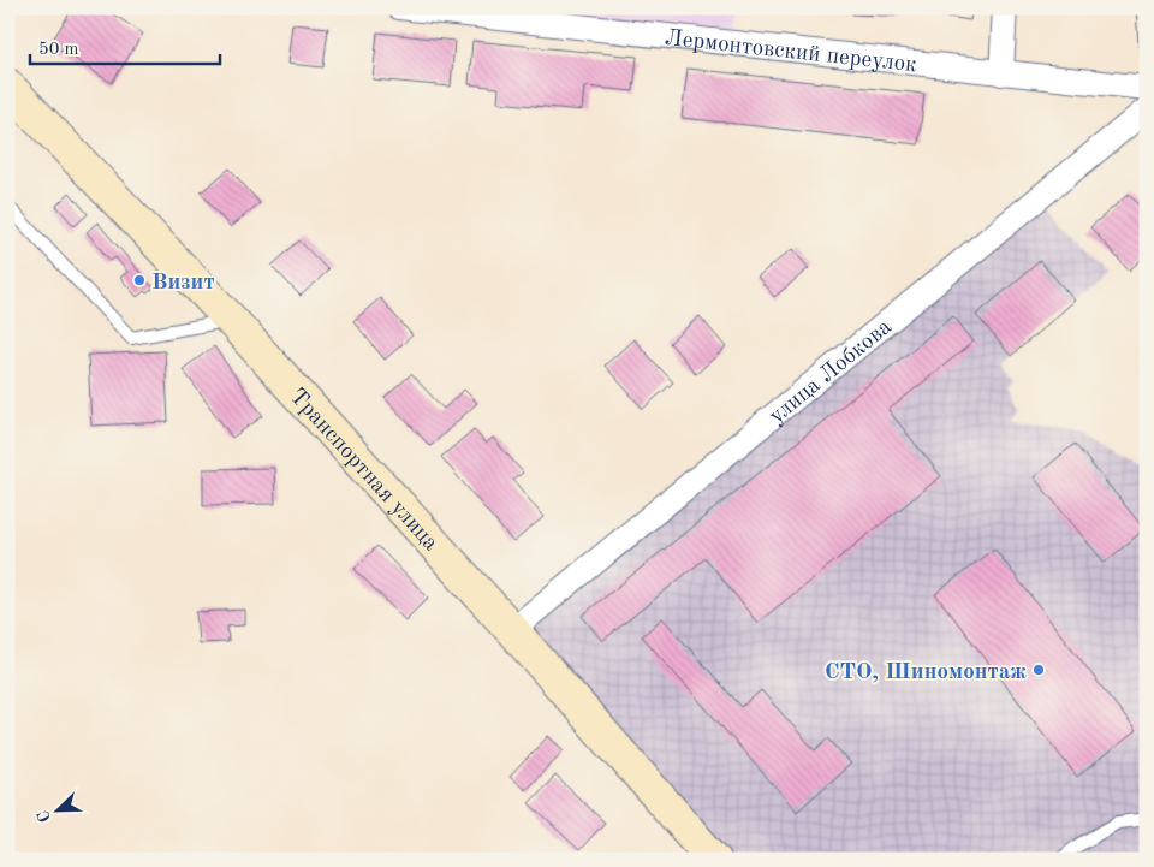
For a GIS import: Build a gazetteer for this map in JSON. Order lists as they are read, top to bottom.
{
  "streets": {
    "main road": ["Транспортная улица"],
    "street": ["Лермонтовский переулок", "улица Лобкова"]
  },
  "crossings": [
    ["улица Лобкова", "Транспортная улица"]
  ],
  "places": ["Визит", "СТО, Шиномонтаж"],
  "scale_bar": "50 m",
  "north": "bottom left"
}
